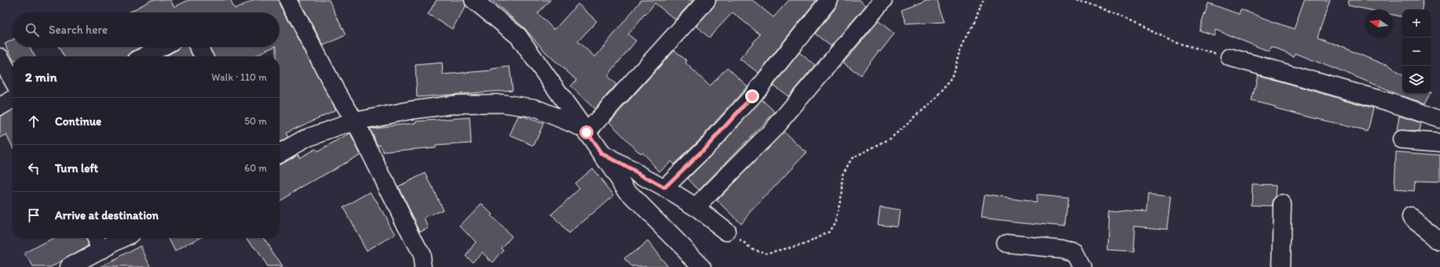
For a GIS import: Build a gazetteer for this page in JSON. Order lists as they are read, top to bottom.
{
  "north": "left",
  "page": {
    "map_buttons": ["+", "−"],
    "search": "Search here",
    "heading": ["2 min", "Walk · 110 m"],
    "list": [
      ["Continue", "50 m"],
      ["Turn left", "60 m"],
      "Arrive at destination"
    ]
  }
}
